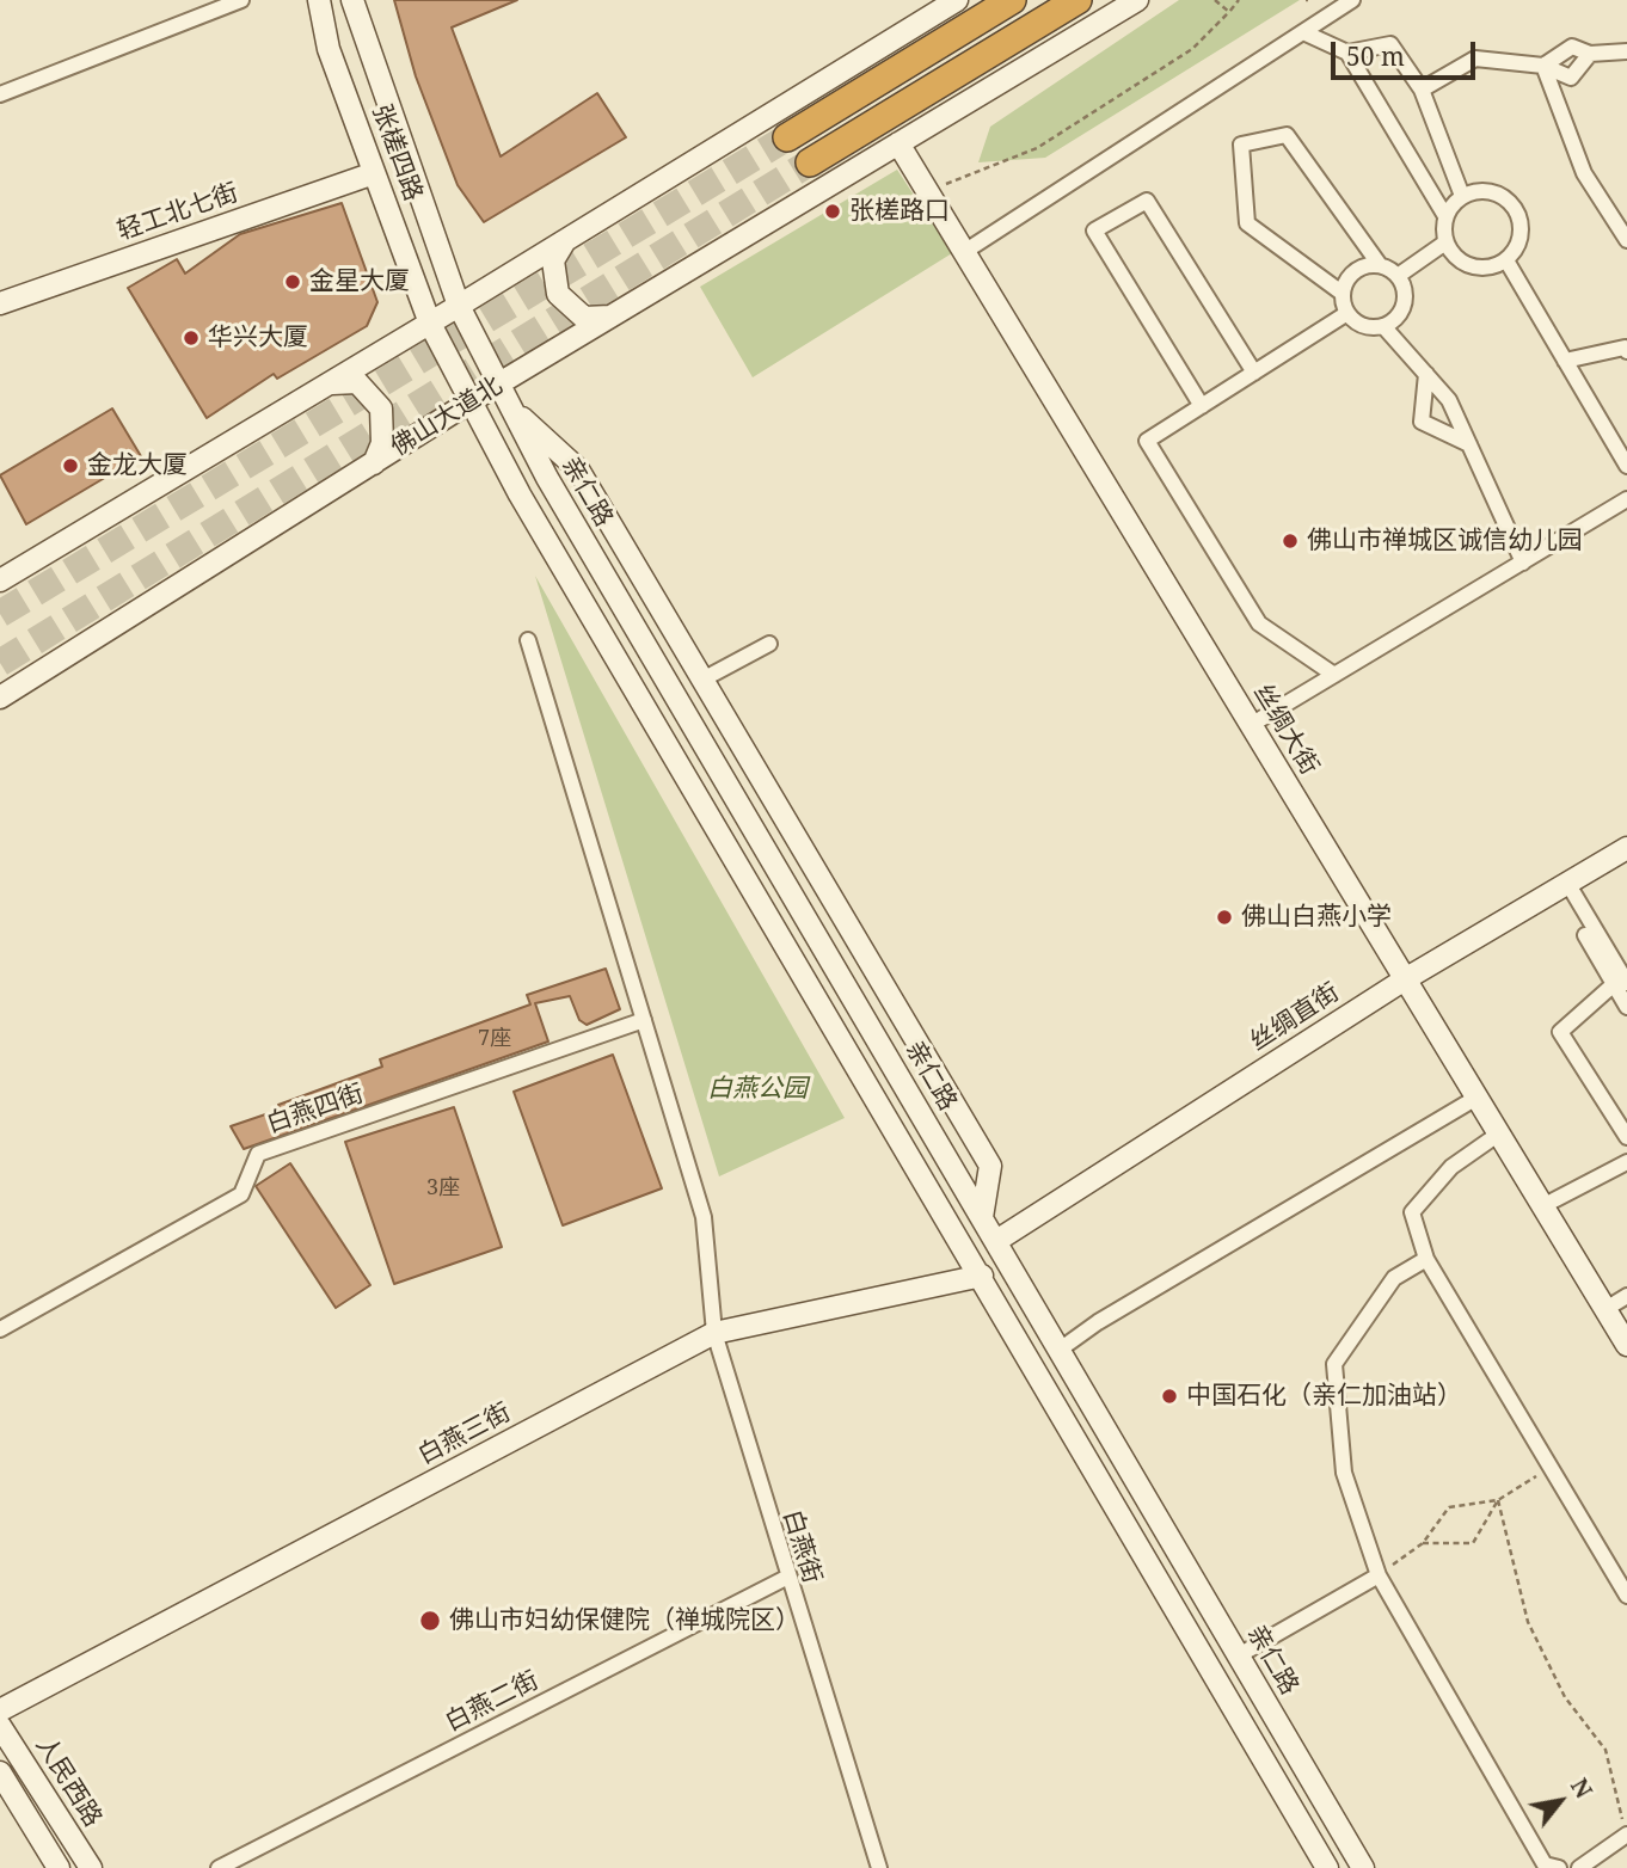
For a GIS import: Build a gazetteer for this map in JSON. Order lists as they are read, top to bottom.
{
  "streets": {
    "main road": [
      "张槎四路",
      "轻工北七街",
      "佛山大道北",
      "亲仁路",
      "丝绸大街",
      "丝绸直街",
      "白燕三街",
      "人民西路"
    ],
    "street": ["白燕四街", "白燕街", "白燕二街"]
  },
  "crossings": [
    ["张槎四路", "轻工北七街"],
    ["张槎四路", "亲仁路"],
    ["佛山大道北", "亲仁路"],
    ["佛山大道北", "丝绸大街"],
    ["亲仁路", "丝绸直街"],
    ["丝绸大街", "丝绸直街"],
    ["白燕四街", "白燕街"],
    ["白燕三街", "白燕街"],
    ["白燕街", "白燕二街"]
  ],
  "parks": ["白燕公园"],
  "places": [
    "张槎路口",
    "金星大厦",
    "华兴大厦",
    "金龙大厦",
    "佛山市禅城区诚信幼儿园",
    "佛山白燕小学",
    "中国石化（亲仁加油站）",
    "佛山市妇幼保健院（禅城院区）"
  ],
  "house_numbers": ["7座", "3座"],
  "scale_bar": "50 m",
  "north": "top right"
}
